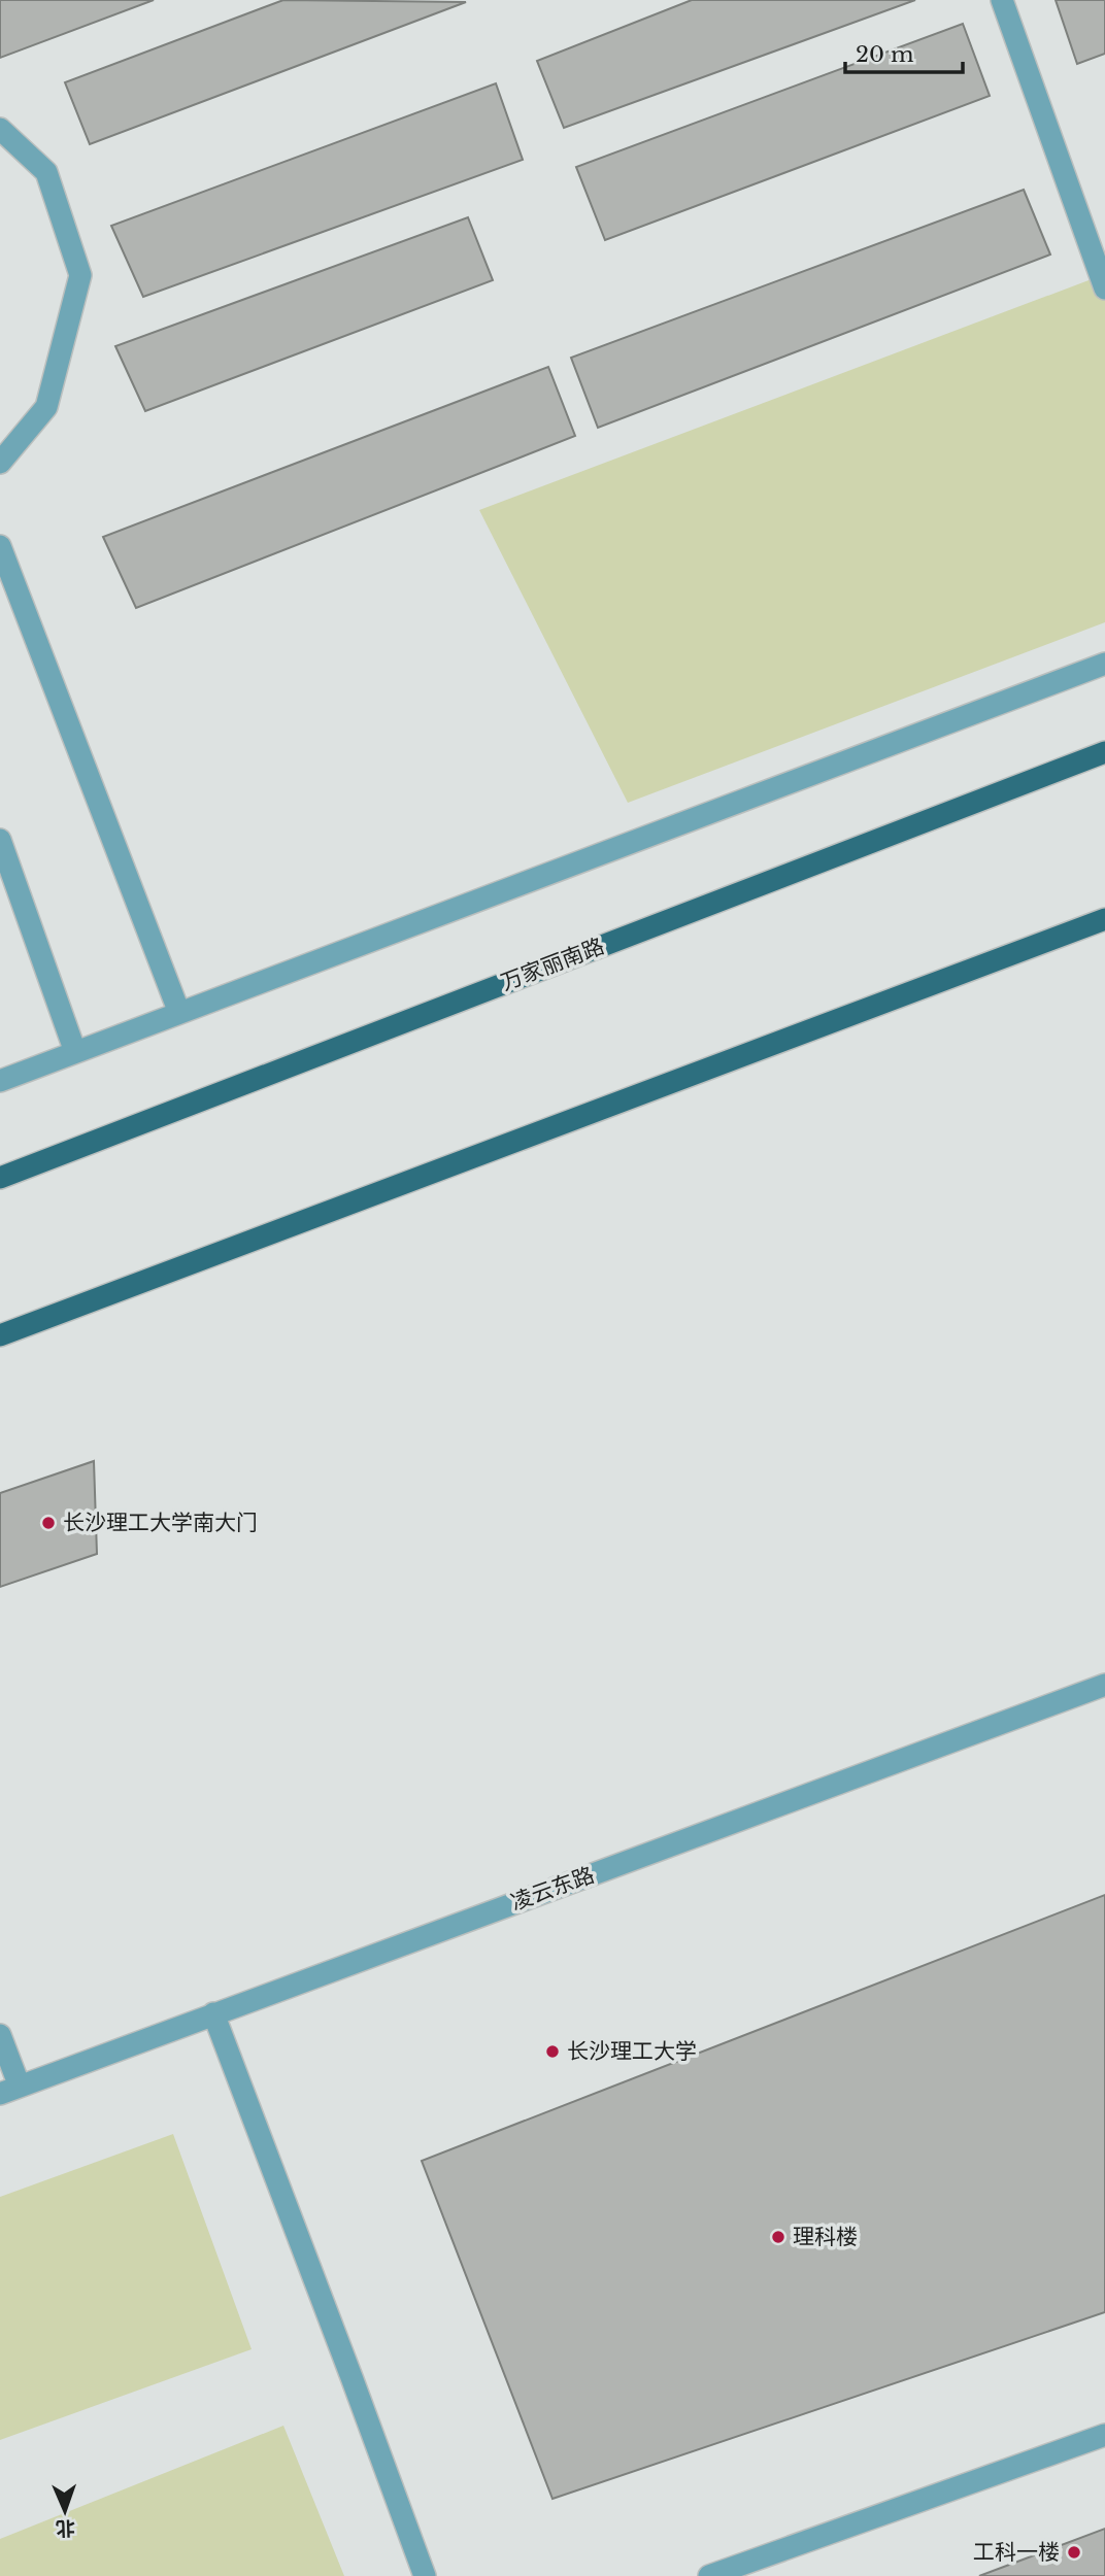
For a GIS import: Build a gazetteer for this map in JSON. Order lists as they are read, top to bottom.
{
  "streets": {
    "main road": ["万家丽南路"],
    "street": ["凌云东路"]
  },
  "places": [
    "长沙理工大学南大门",
    "长沙理工大学",
    "理科楼",
    "工科一楼"
  ],
  "scale_bar": "20 m",
  "north": "bottom"
}
